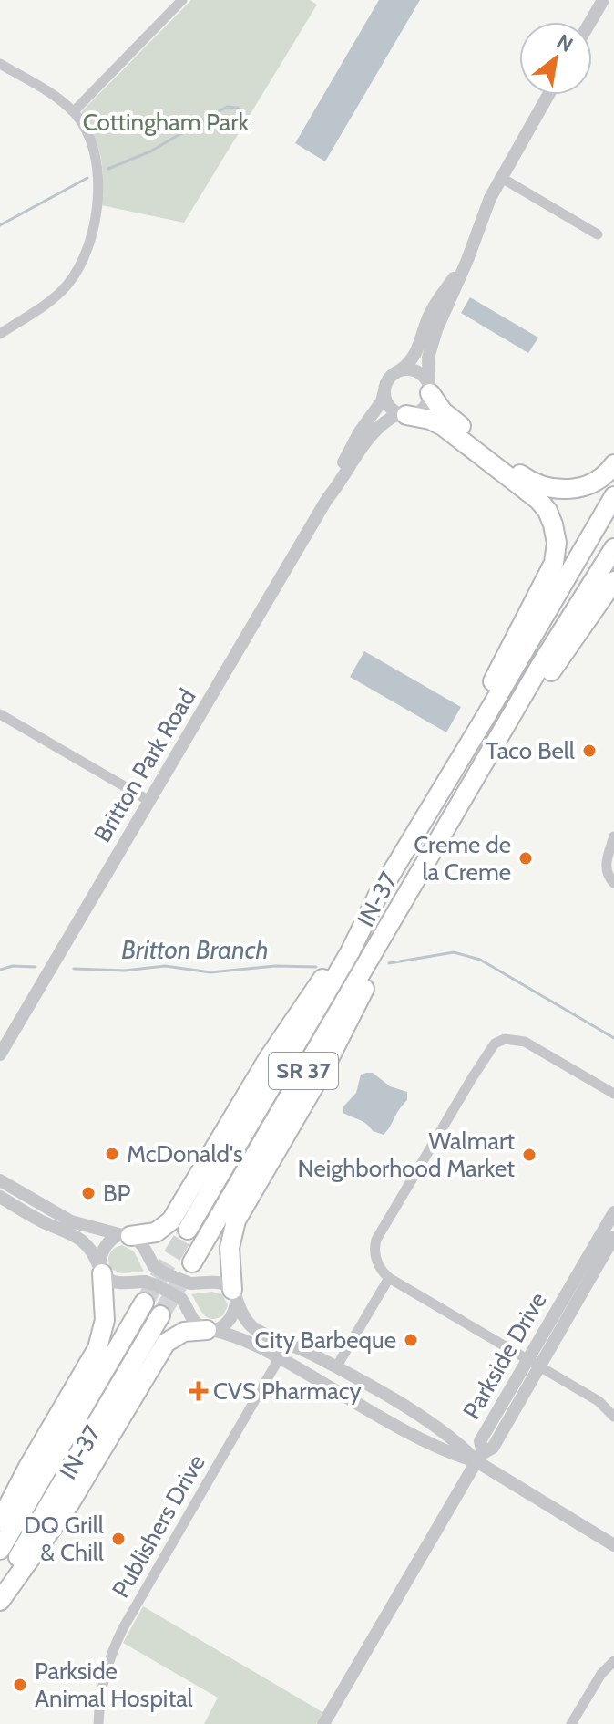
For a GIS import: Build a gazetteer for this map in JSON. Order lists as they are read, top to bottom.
{
  "streets": {
    "highway": ["IN-37", "SR 37"],
    "street": ["Britton Park Road", "Parkside Drive", "Publishers Drive"]
  },
  "water": ["Britton Branch"],
  "parks": ["Cottingham Park"],
  "places": {
    "other": [
      "Taco Bell",
      "Creme de la Creme",
      "McDonald's",
      "Walmart Neighborhood Market",
      "BP",
      "City Barbeque",
      "DQ Grill & Chill",
      "Parkside Animal Hospital"
    ],
    "health": ["CVS Pharmacy"]
  },
  "north": "top right"
}
